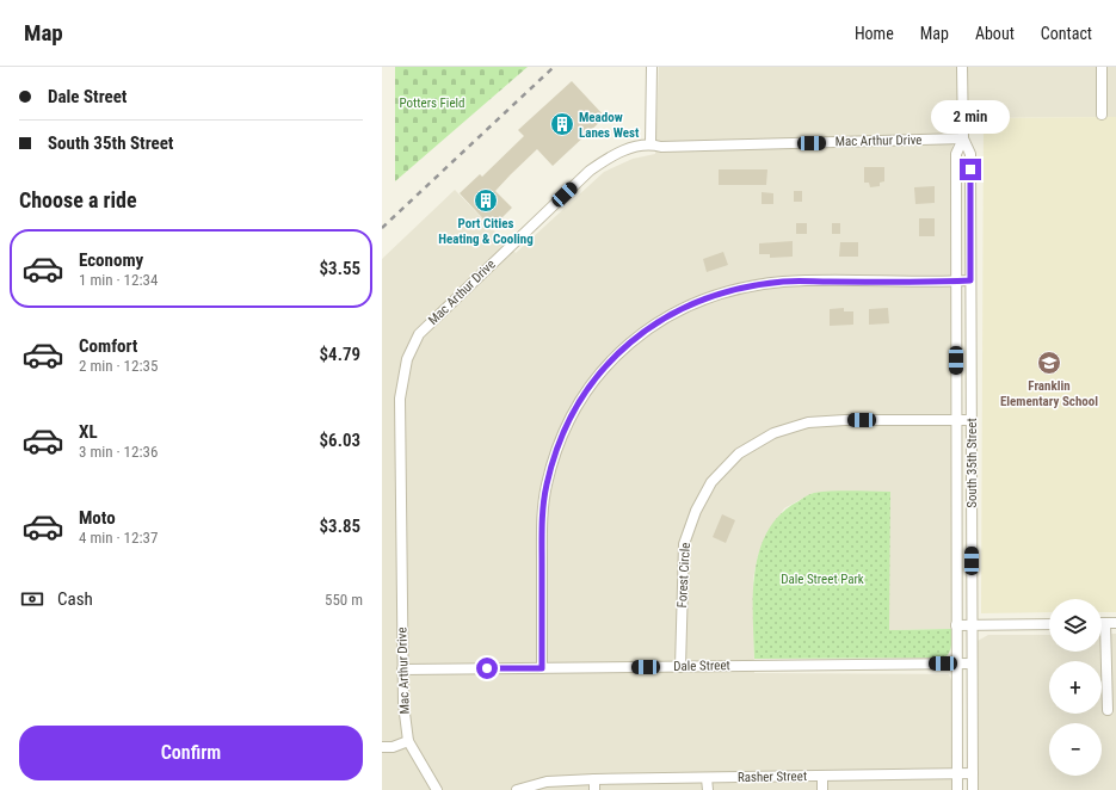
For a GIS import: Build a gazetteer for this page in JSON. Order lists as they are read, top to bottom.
{
  "streets": {
    "street": [
      "Mac Arthur Drive",
      "South 35th Street",
      "Forest Circle",
      "Dale Street",
      "Rasher Street"
    ]
  },
  "crossings": [
    ["Mac Arthur Drive", "South 35th Street"],
    ["Mac Arthur Drive", "Dale Street"],
    ["South 35th Street", "Forest Circle"],
    ["South 35th Street", "Dale Street"],
    ["South 35th Street", "Rasher Street"],
    ["Forest Circle", "Dale Street"]
  ],
  "parks": ["Potters Field", "Dale Street Park"],
  "places": {
    "building": ["Meadow Lanes West", "Port Cities Heating & Cooling"],
    "school or university": ["Franklin Elementary School"]
  },
  "page": {
    "header": "Map",
    "nav": [
      "Home",
      "Map",
      "About",
      "Contact"
    ],
    "banner": ["Dale Street", "South 35th Street"],
    "bubble": "2 min",
    "heading": "Choose a ride",
    "list": [
      {
        "name": "Economy",
        "note": "1 min · 12:34",
        "value": "$3.55"
      },
      {
        "name": "Comfort",
        "note": "2 min · 12:35",
        "value": "$4.79"
      },
      {
        "name": "XL",
        "note": "3 min · 12:36",
        "value": "$6.03"
      },
      {
        "name": "Moto",
        "note": "4 min · 12:37",
        "value": "$3.85"
      }
    ],
    "pay": ["Cash", "550 m"],
    "map_buttons": ["+", "−"],
    "buttons": "Confirm"
  }
}
